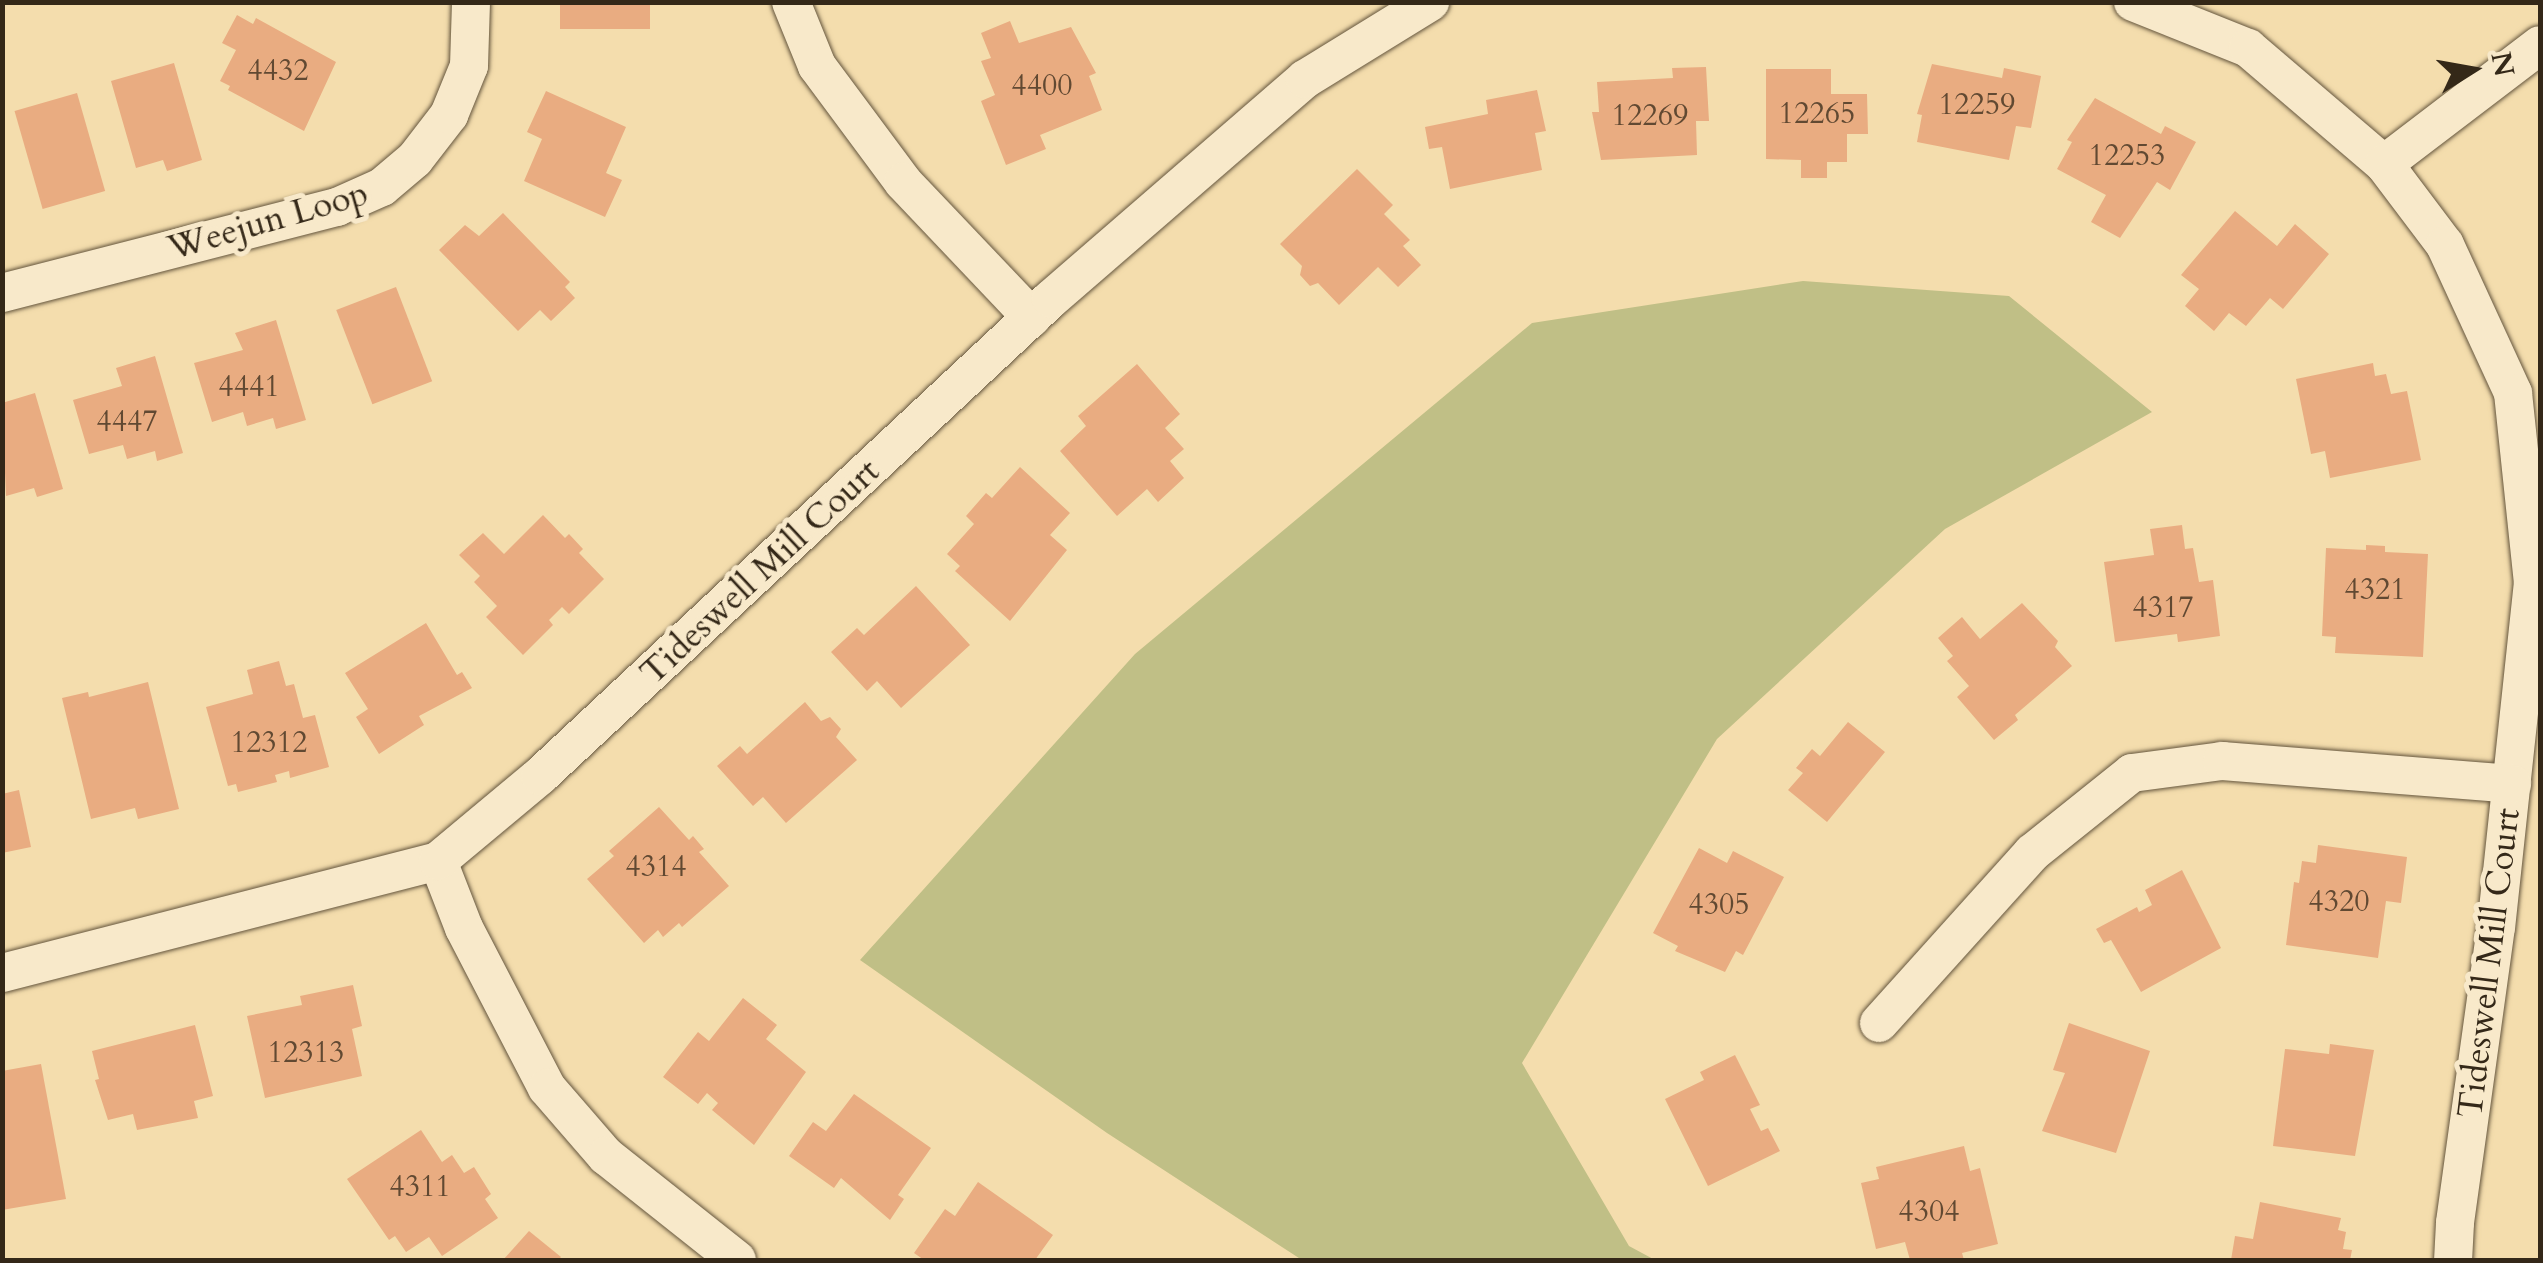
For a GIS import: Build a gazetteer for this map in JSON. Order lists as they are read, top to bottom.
{
  "streets": {
    "street": ["Weejun Loop", "Tideswell Mill Court"]
  },
  "house_numbers": [
    "4432",
    "4400",
    "12259",
    "12265",
    "12269",
    "12253",
    "4441",
    "4447",
    "4321",
    "4317",
    "12312",
    "4314",
    "4320",
    "4305",
    "12313",
    "4311",
    "4304"
  ],
  "north": "right"
}
